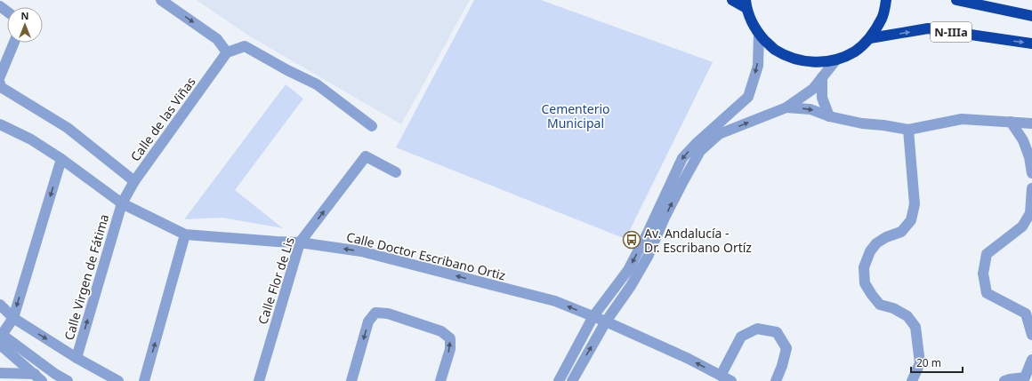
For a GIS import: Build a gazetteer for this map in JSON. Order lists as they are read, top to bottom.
{
  "streets": {
    "highway": ["N-IIIa"],
    "street": [
      "Calle de las Viñas",
      "Calle Doctor Escribano Ortiz",
      "Calle Virgen de Fátima",
      "Calle Flor de Lis"
    ]
  },
  "crossings": [
    ["Calle de las Viñas", "Calle Doctor Escribano Ortiz"],
    ["Calle de las Viñas", "Calle Virgen de Fátima"],
    ["Calle Doctor Escribano Ortiz", "Calle Virgen de Fátima"],
    ["Calle Doctor Escribano Ortiz", "Calle Flor de Lis"]
  ],
  "one_way": ["Calle Doctor Escribano Ortiz", "Calle Flor de Lis"],
  "parks": ["Cementerio Municipal"],
  "places": {
    "bus stop": ["Av. Andalucía - Dr. Escribano Ortíz"]
  },
  "scale_bar": "20 m",
  "north": "top"
}
